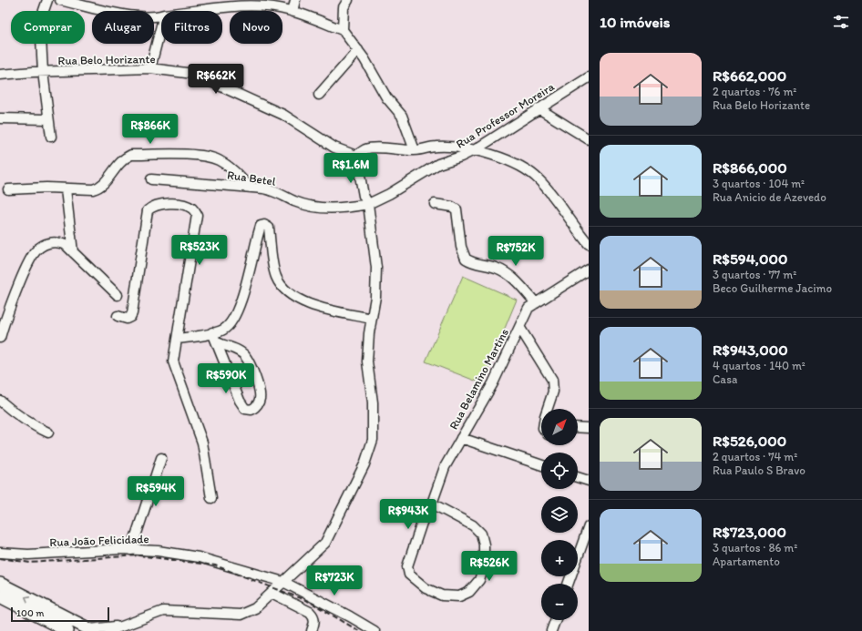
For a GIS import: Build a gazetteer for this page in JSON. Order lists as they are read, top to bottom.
{
  "streets": {
    "street": [
      "Rua Belo Horizante",
      "Rua Professor Moreira",
      "Rua Betel",
      "Rua Belamino Martins",
      "Rua João Felicidade"
    ]
  },
  "crossings": [
    ["Rua Professor Moreira", "Rua Betel"]
  ],
  "scale_bar": "100 m",
  "north": "top right",
  "page": {
    "heading": "10 imóveis",
    "chip": [
      "Comprar",
      "Alugar",
      "Filtros",
      "Novo"
    ],
    "list": [
      {
        "name": "R$662,000",
        "note": "2 quartos · 76 m² · Rua Belo Horizante"
      },
      {
        "name": "R$866,000",
        "note": "3 quartos · 104 m² · Rua Anicio de Azevedo"
      },
      {
        "name": "R$594,000",
        "note": "3 quartos · 77 m² · Beco Guilherme Jacimo"
      },
      {
        "name": "R$943,000",
        "note": "4 quartos · 140 m² · Casa"
      },
      {
        "name": "R$526,000",
        "note": "2 quartos · 74 m² · Rua Paulo S Bravo"
      },
      {
        "name": "R$723,000",
        "note": "3 quartos · 86 m² · Apartamento"
      }
    ],
    "price": [
      "R$662K",
      "R$866K",
      "R$1.6M",
      "R$523K",
      "R$752K",
      "R$590K",
      "R$594K",
      "R$943K",
      "R$526K",
      "R$723K"
    ],
    "map_buttons": ["+", "−"],
    "scale": "100 m"
  }
}
